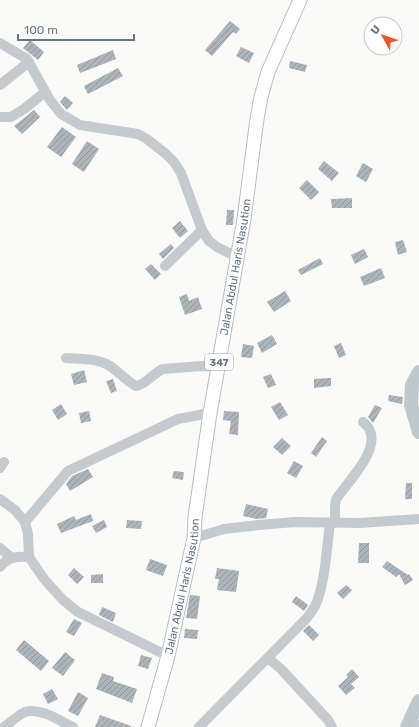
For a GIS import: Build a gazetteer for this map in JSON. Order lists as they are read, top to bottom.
{
  "streets": {
    "main road": ["Jalan Abdul Haris Nasution", "347"]
  },
  "scale_bar": "100 m",
  "north": "top left"
}
